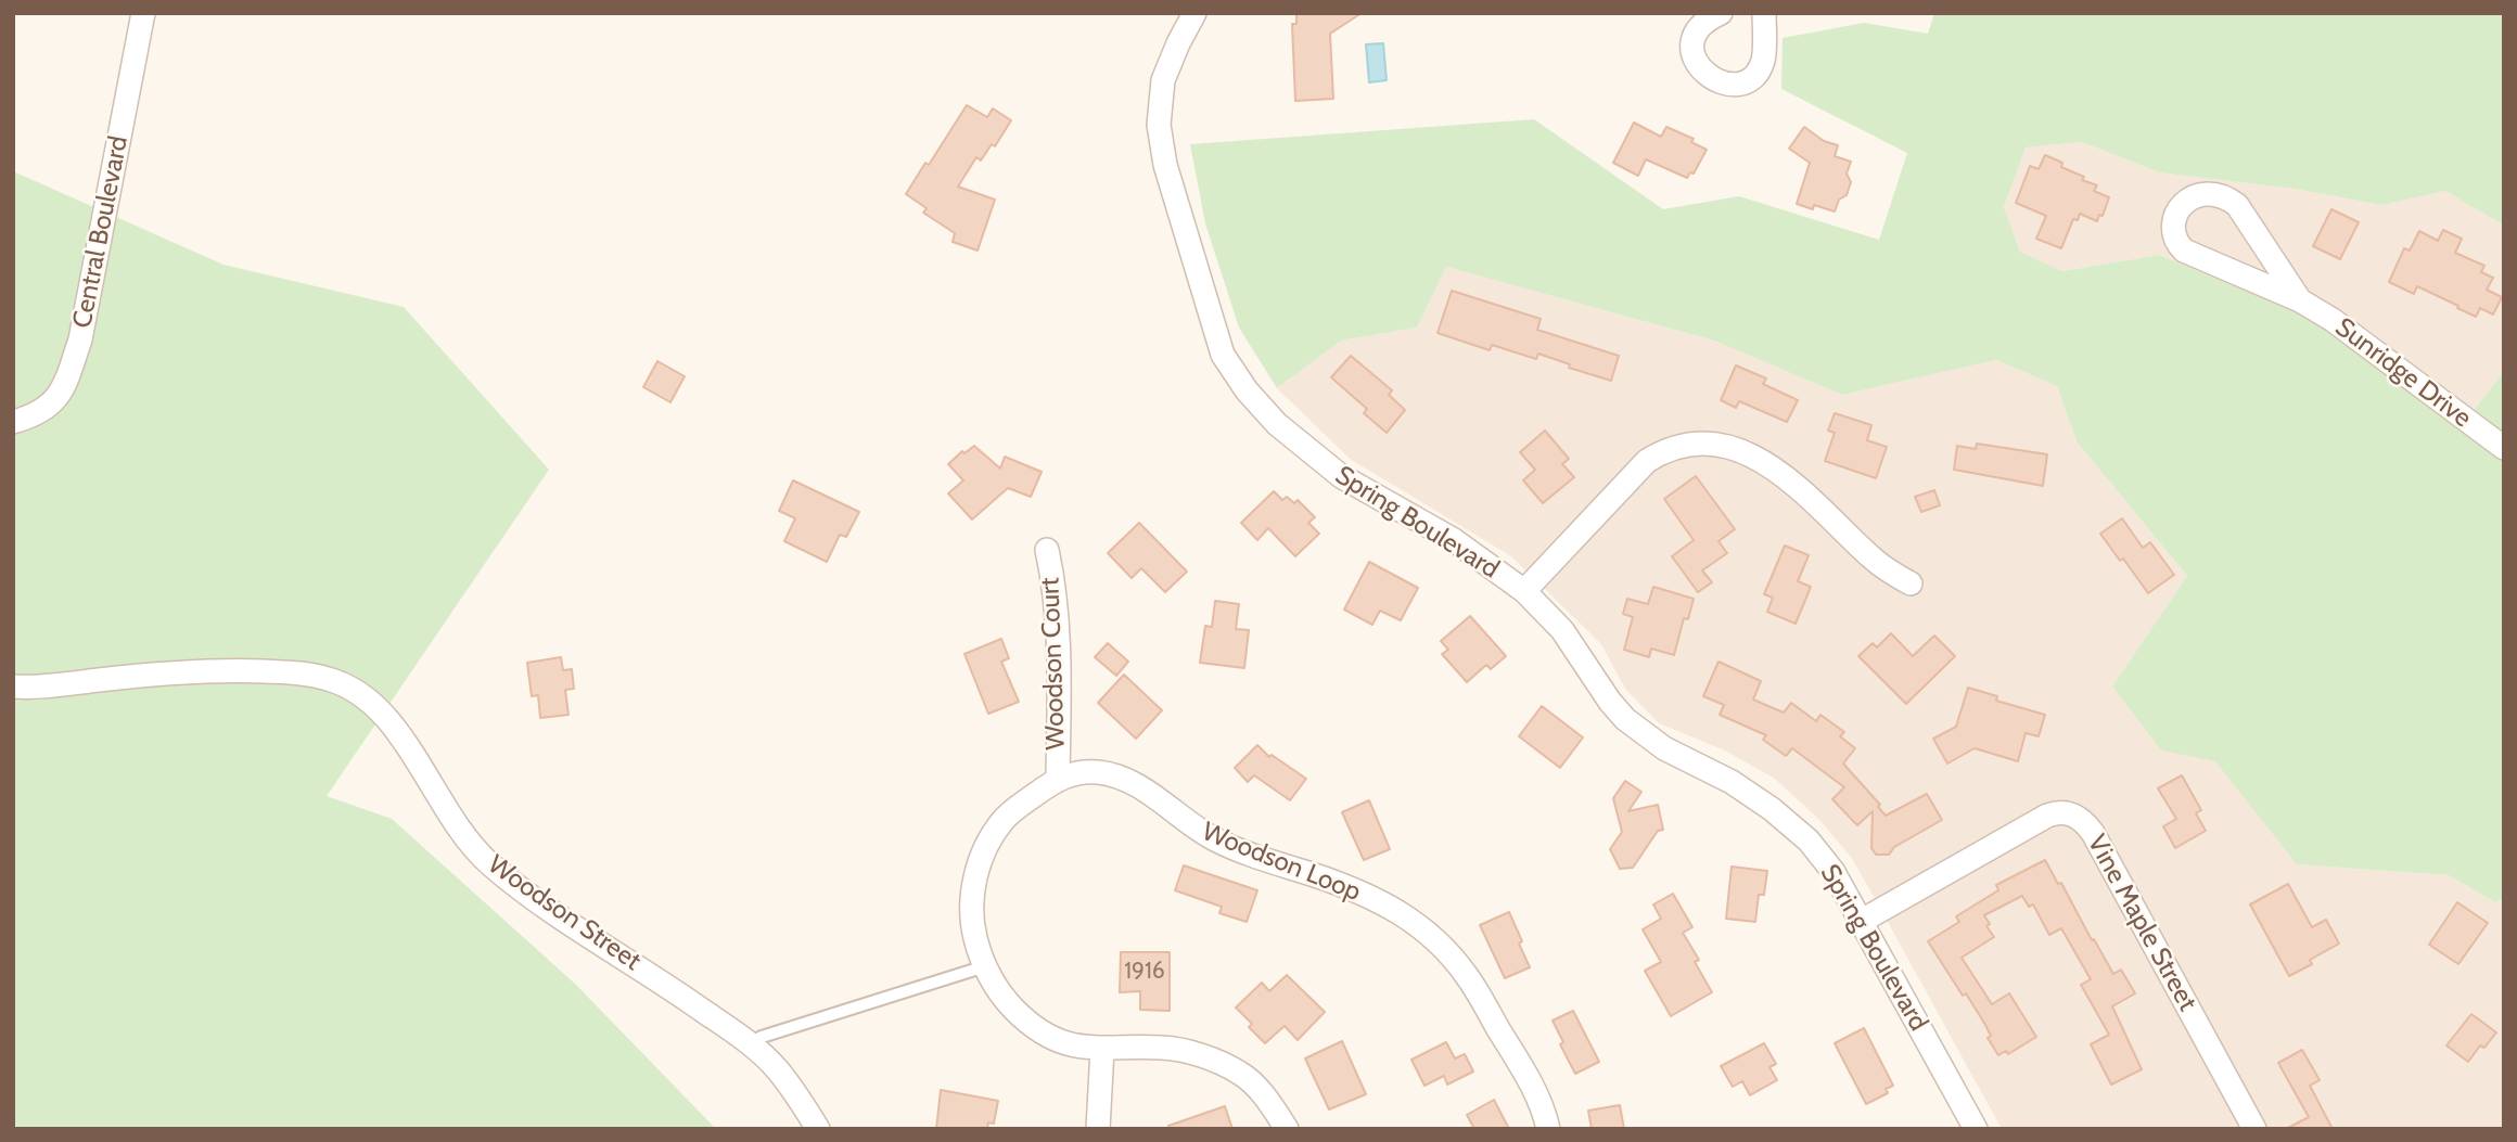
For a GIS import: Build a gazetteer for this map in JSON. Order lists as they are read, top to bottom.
{
  "streets": {
    "street": [
      "Central Boulevard",
      "Sunridge Drive",
      "Spring Boulevard",
      "Woodson Court",
      "Woodson Loop",
      "Woodson Street",
      "Vine Maple Street"
    ]
  },
  "crossings": [
    ["Spring Boulevard", "Vine Maple Street"],
    ["Woodson Court", "Woodson Loop"]
  ],
  "house_numbers": ["1916"]
}
